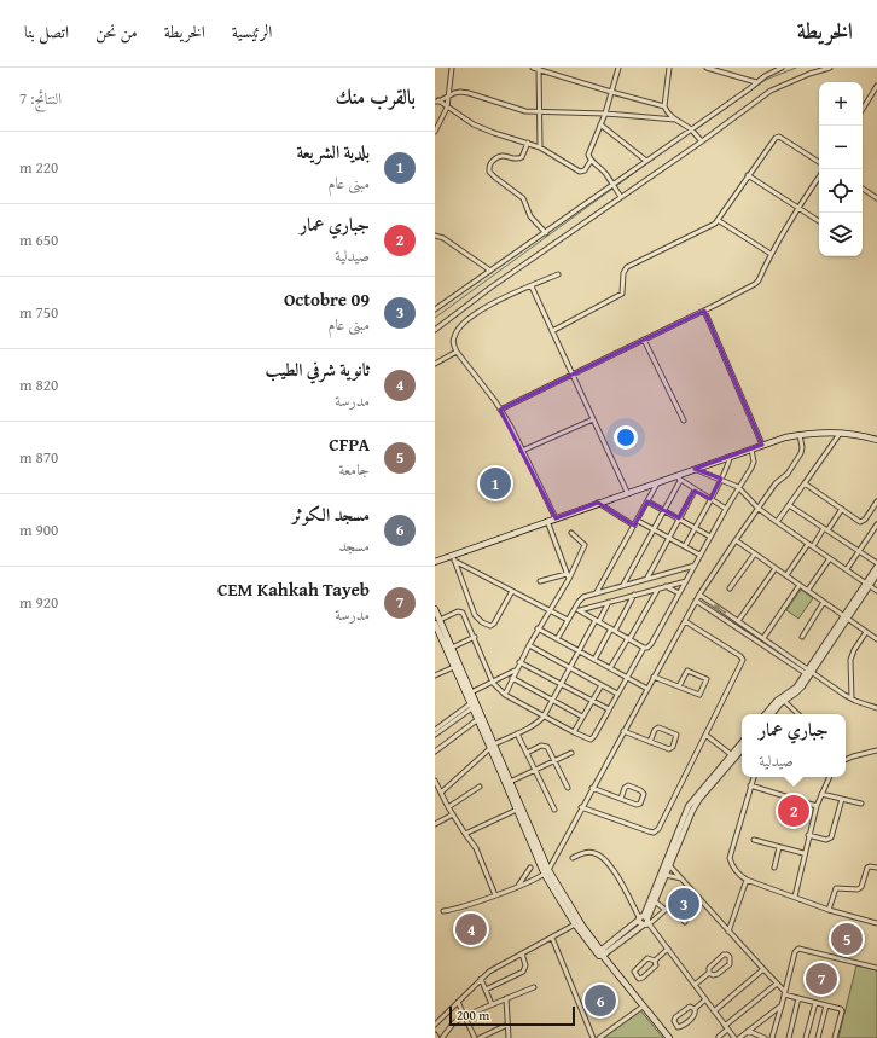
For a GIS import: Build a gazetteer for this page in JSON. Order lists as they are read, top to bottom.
{
  "scale_bar": "200 m",
  "page": {
    "header": "الخريطة",
    "nav": [
      "الرئيسية",
      "الخريطة",
      "من نحن",
      "اتصل بنا"
    ],
    "heading": ["بالقرب منك", "النتائج: 7"],
    "map_buttons": ["+", "−"],
    "list": [
      {
        "mark": "1",
        "name": "بلدية الشريعة",
        "note": "مبنى عام",
        "value": "220 m"
      },
      {
        "mark": "2",
        "name": "جباري عمار",
        "note": "صيدلية",
        "value": "650 m"
      },
      {
        "mark": "3",
        "name": "09 Octobre",
        "note": "مبنى عام",
        "value": "750 m"
      },
      {
        "mark": "4",
        "name": "ثانوية شرفي الطيب",
        "note": "مدرسة",
        "value": "820 m"
      },
      {
        "mark": "5",
        "name": "CFPA",
        "note": "جامعة",
        "value": "870 m"
      },
      {
        "mark": "6",
        "name": "مسجد الكوثر",
        "note": "مسجد",
        "value": "900 m"
      },
      {
        "mark": "7",
        "name": "CEM Kahkah Tayeb",
        "note": "مدرسة",
        "value": "920 m"
      }
    ],
    "pins": [
      "1",
      "2",
      "3",
      "4",
      "5",
      "7",
      "6"
    ],
    "popup": ["جباري عمار", "صيدلية"],
    "scale": "200 m"
  }
}
